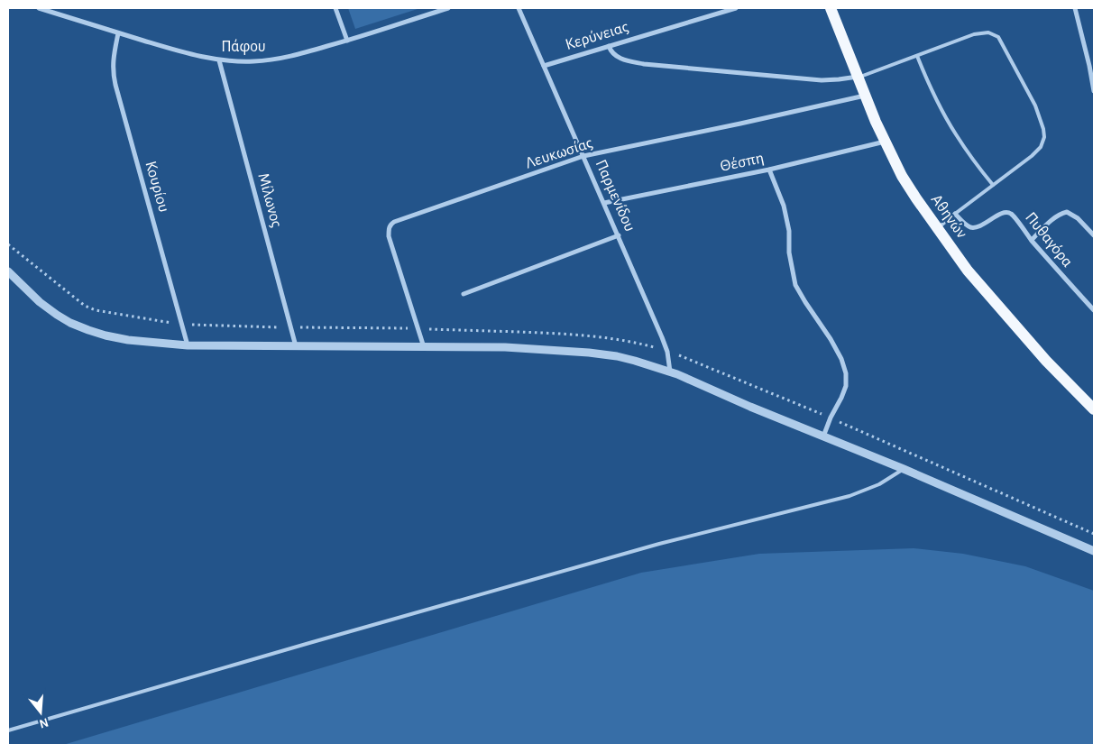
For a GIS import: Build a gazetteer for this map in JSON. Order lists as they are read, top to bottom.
{
  "streets": {
    "main road": ["Αθηνών"],
    "street": [
      "Κερύνειας",
      "Πάφου",
      "Λευκωσίας",
      "Θέσπη",
      "Κουρίου",
      "Παρμενίδου",
      "Μίλωνος",
      "Πυθαγόρα"
    ]
  },
  "crossings": [
    ["Κερύνειας", "Παρμενίδου"],
    ["Πάφου", "Κουρίου"],
    ["Πάφου", "Μίλωνος"],
    ["Λευκωσίας", "Παρμενίδου"],
    ["Λευκωσίας", "Αθηνών"],
    ["Θέσπη", "Παρμενίδου"],
    ["Θέσπη", "Αθηνών"]
  ],
  "north": "bottom"
}
